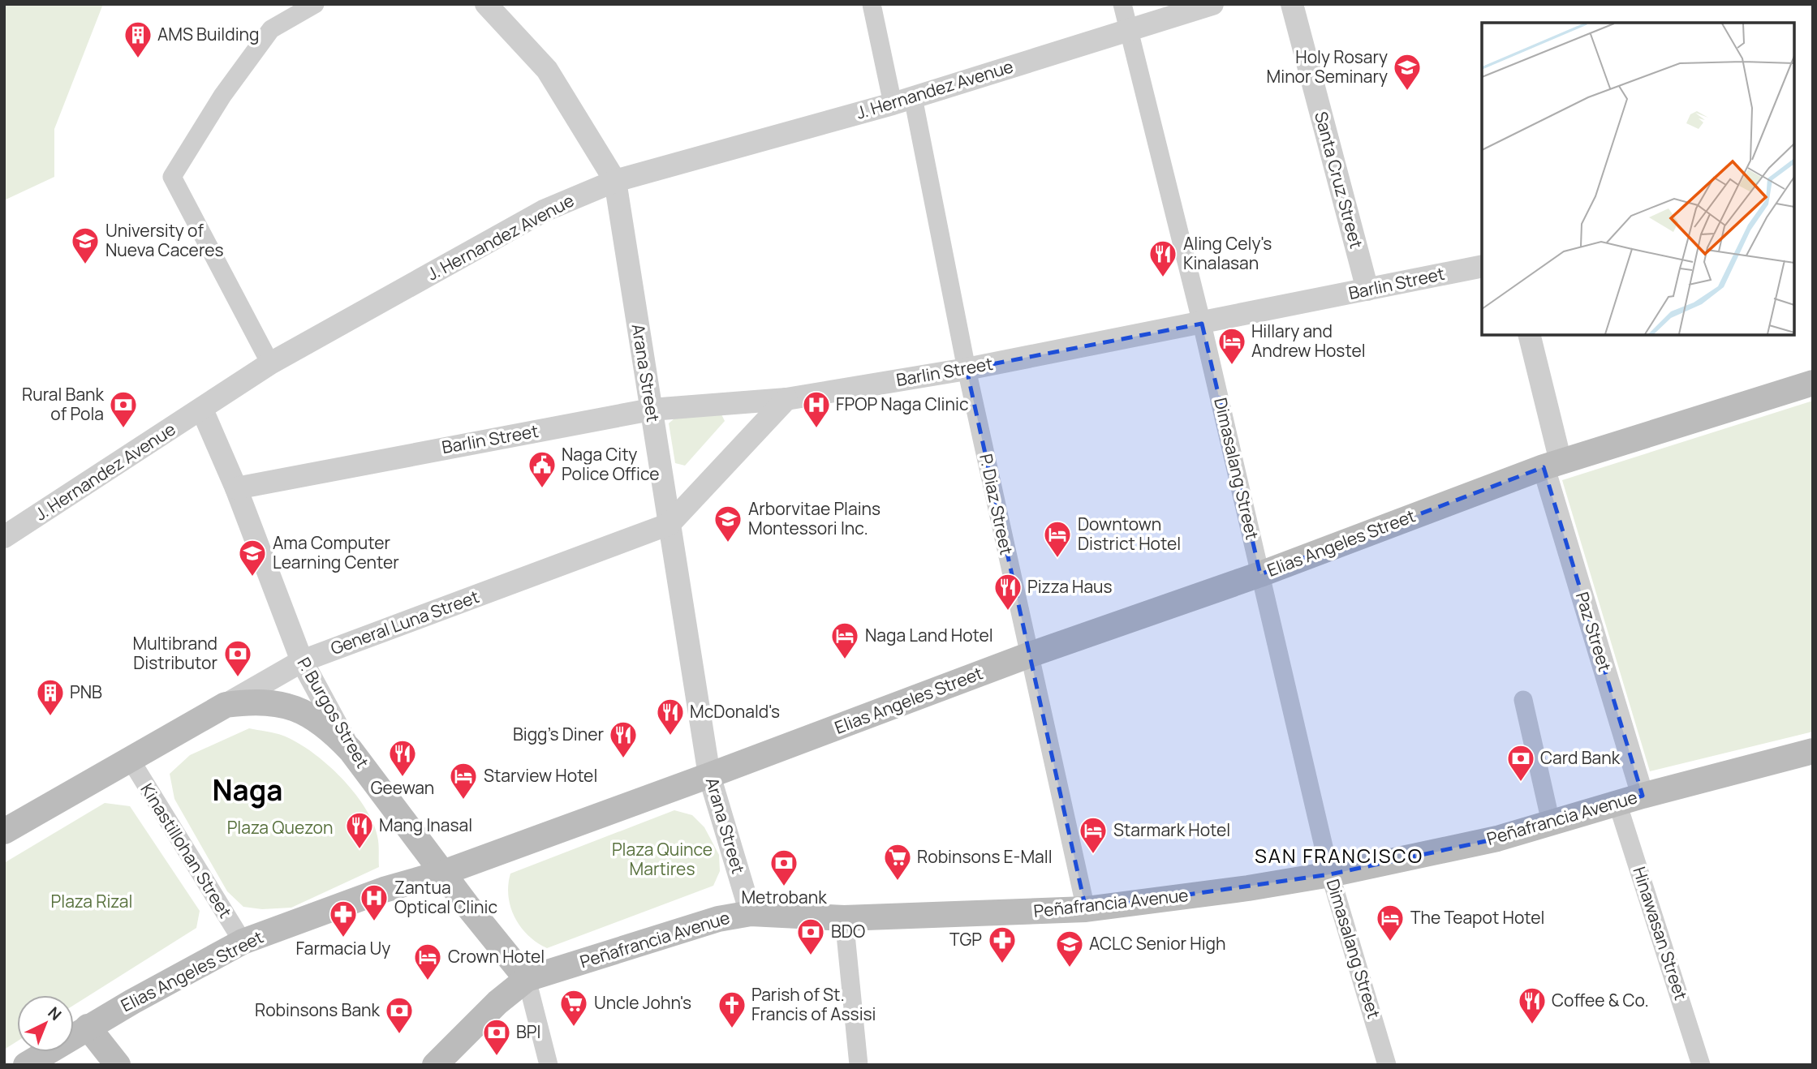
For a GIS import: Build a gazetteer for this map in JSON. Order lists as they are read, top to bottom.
{
  "streets": {
    "main road": [
      "Elias Angeles Street",
      "General Luna Street",
      "P. Burgos Street",
      "Peñafrancia Avenue"
    ],
    "street": [
      "J. Hernandez Avenue",
      "Santa Cruz Street",
      "Barlin Street",
      "Arana Street",
      "Dimasalang Street",
      "P. Diaz Street",
      "Paz Street",
      "Kinastillohan Street",
      "Hinawasan Street"
    ]
  },
  "crossings": [
    ["J. Hernandez Avenue", "Arana Street"],
    ["J. Hernandez Avenue", "Dimasalang Street"],
    ["J. Hernandez Avenue", "P. Diaz Street"],
    ["J. Hernandez Avenue", "P. Burgos Street"],
    ["Santa Cruz Street", "Barlin Street"],
    ["Barlin Street", "Arana Street"],
    ["Barlin Street", "Dimasalang Street"],
    ["Barlin Street", "P. Diaz Street"],
    ["Barlin Street", "General Luna Street"],
    ["Barlin Street", "P. Burgos Street"],
    ["Arana Street", "Elias Angeles Street"],
    ["Arana Street", "General Luna Street"],
    ["Arana Street", "Peñafrancia Avenue"],
    ["Dimasalang Street", "Elias Angeles Street"],
    ["Dimasalang Street", "Peñafrancia Avenue"],
    ["P. Diaz Street", "Elias Angeles Street"],
    ["P. Diaz Street", "Peñafrancia Avenue"],
    ["Elias Angeles Street", "Paz Street"],
    ["Elias Angeles Street", "P. Burgos Street"],
    ["Elias Angeles Street", "Kinastillohan Street"],
    ["General Luna Street", "P. Burgos Street"],
    ["General Luna Street", "Kinastillohan Street"],
    ["Paz Street", "Peñafrancia Avenue"],
    ["P. Burgos Street", "Peñafrancia Avenue"],
    ["Peñafrancia Avenue", "Hinawasan Street"]
  ],
  "districts": ["Naga", "SAN FRANCISCO"],
  "parks": ["Plaza Quezon", "Plaza Quince Martires", "Plaza Rizal"],
  "places": {
    "building": ["AMS Building", "PNB"],
    "school or university": [
      "Holy Rosary Minor Seminary",
      "University of Nueva Caceres",
      "Arborvitae Plains Montessori Inc.",
      "Ama Computer Learning Center",
      "ACLC Senior High"
    ],
    "restaurant": [
      "Aling Cely's Kinalasan",
      "Pizza Haus",
      "McDonald's",
      "Bigg's Diner",
      "Geewan",
      "Mang Inasal",
      "Coffee & Co."
    ],
    "hotel": [
      "Hillary and Andrew Hostel",
      "Downtown District Hotel",
      "Naga Land Hotel",
      "Starview Hotel",
      "Starmark Hotel",
      "The Teapot Hotel",
      "Crown Hotel"
    ],
    "bank": [
      "Rural Bank of Pola",
      "Multibrand Distributor",
      "Card Bank",
      "Metrobank",
      "BDO",
      "Robinsons Bank",
      "BPI"
    ],
    "hospital": ["FPOP Naga Clinic", "Zantua Optical Clinic"],
    "public building": ["Naga City Police Office"],
    "supermarket": ["Robinsons E-Mall", "Uncle John's"],
    "pharmacy": ["Farmacia Uy", "TGP"],
    "church": ["Parish of St. Francis of Assisi"]
  },
  "north": "top right"
}
